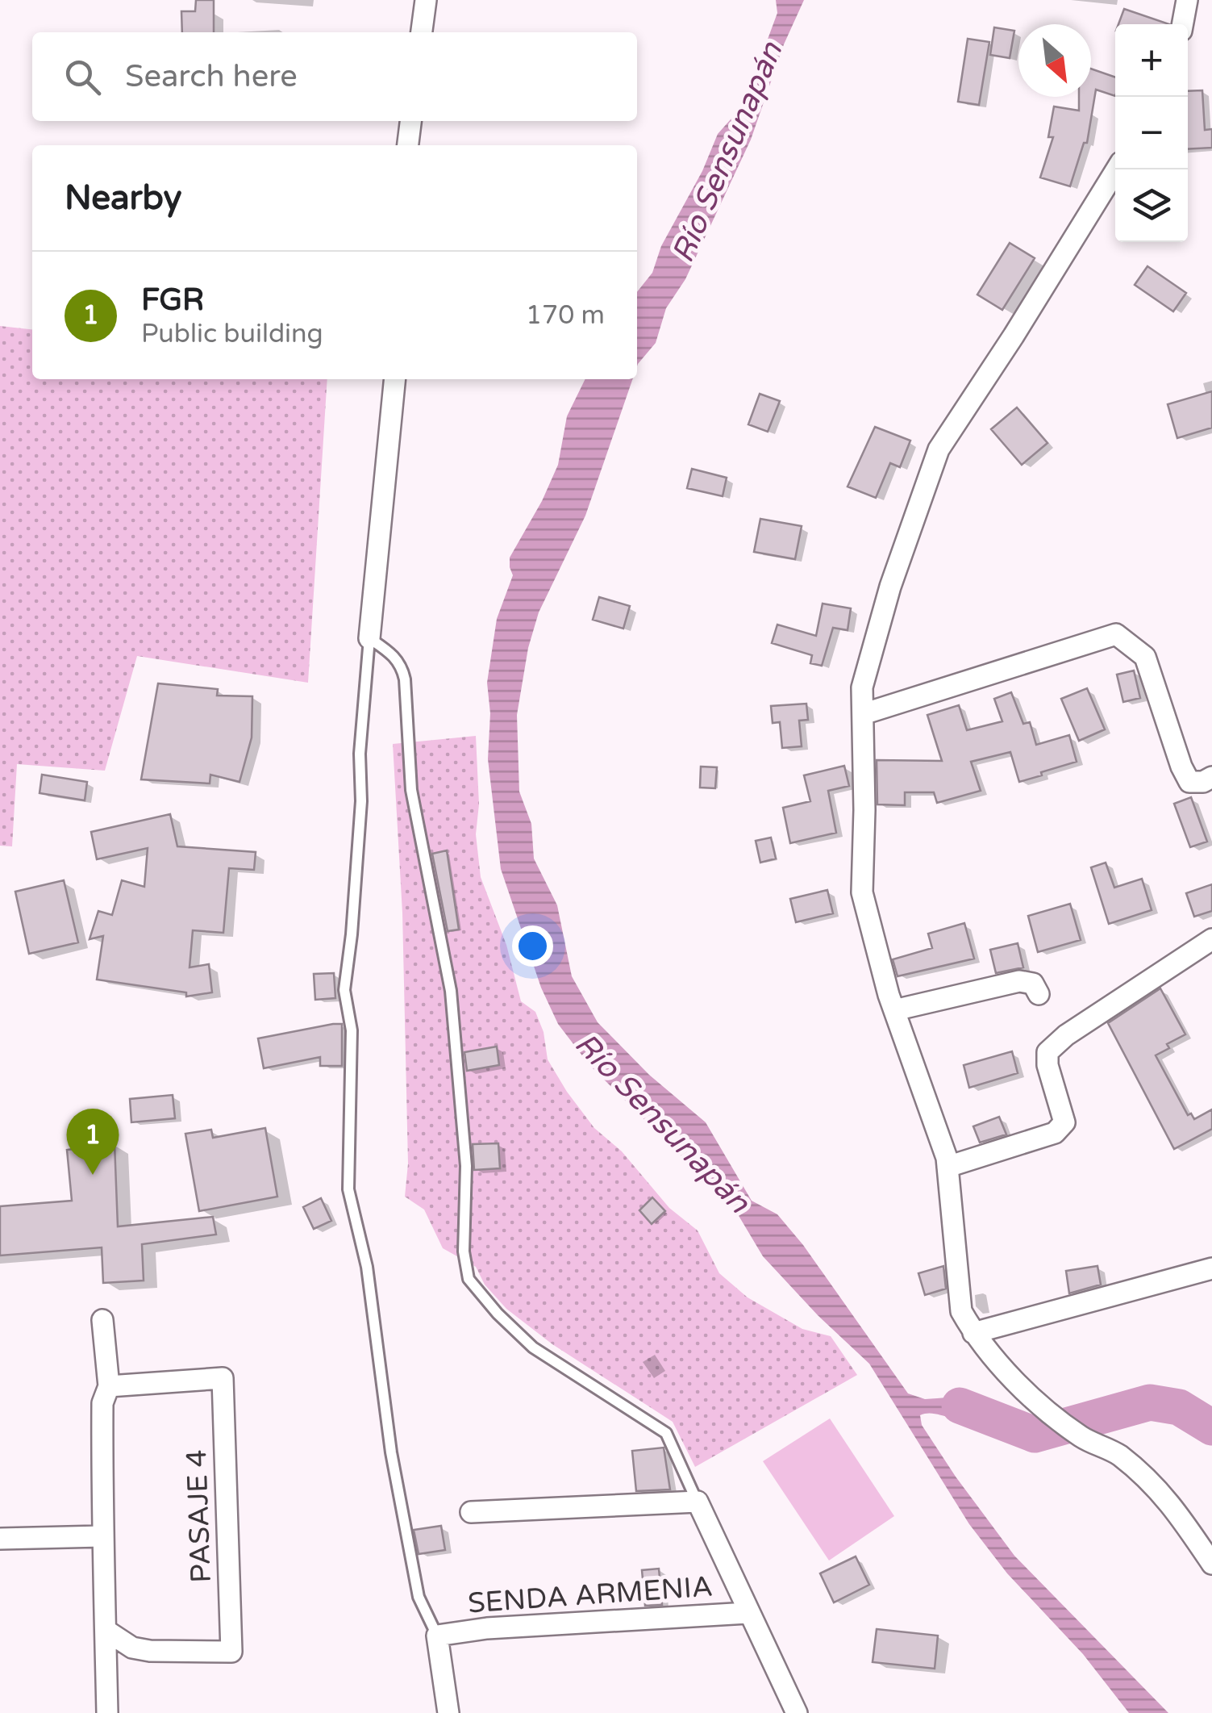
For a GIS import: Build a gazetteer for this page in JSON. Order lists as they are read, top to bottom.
{
  "streets": {
    "street": ["PASAJE 4", "SENDA ARMENIA"]
  },
  "water": ["Río Sensunapán"],
  "north": "bottom right",
  "page": {
    "map_buttons": ["+", "−"],
    "search": "Search here",
    "heading": "Nearby",
    "list": [
      {
        "mark": "1",
        "name": "FGR",
        "note": "Public building",
        "value": "170 m"
      }
    ],
    "pins": "1"
  }
}
